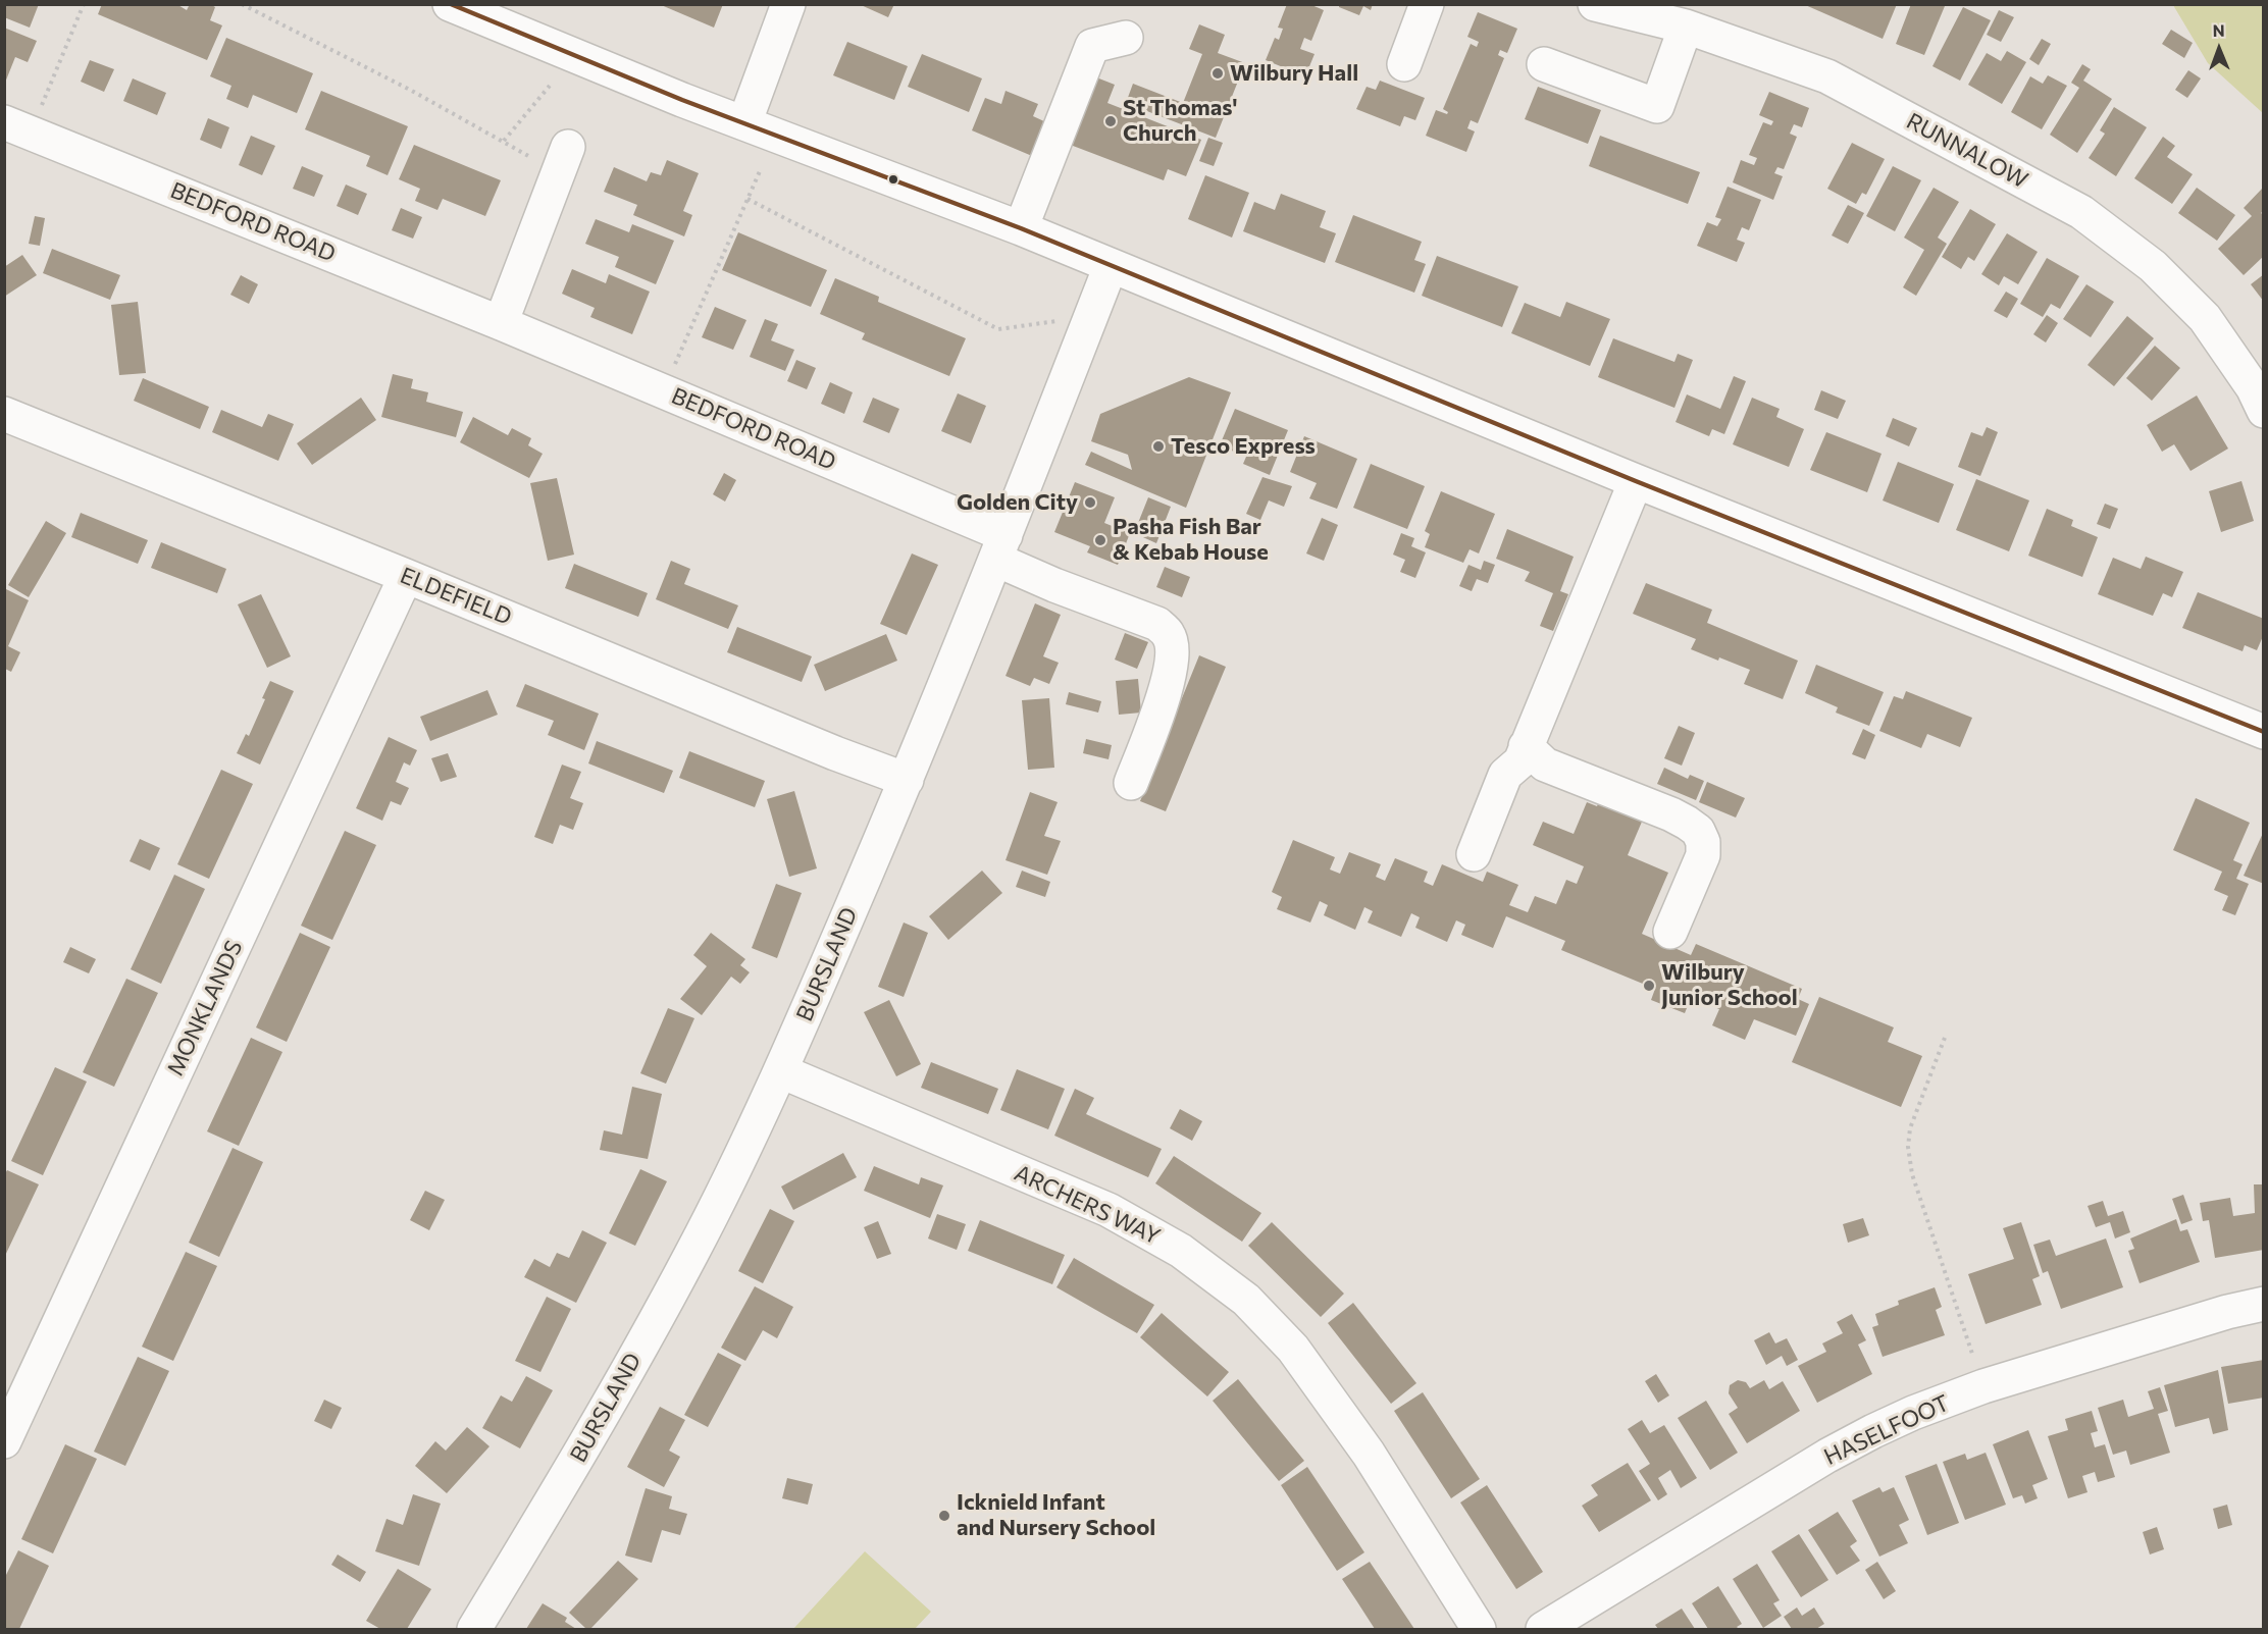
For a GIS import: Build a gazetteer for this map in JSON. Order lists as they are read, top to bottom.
{
  "streets": {
    "street": [
      "RUNNALOW",
      "BEDFORD ROAD",
      "ELDEFIELD",
      "BURSLAND",
      "MONKLANDS",
      "ARCHERS WAY",
      "HASELFOOT"
    ]
  },
  "crossings": [
    ["BEDFORD ROAD", "BURSLAND"],
    ["ELDEFIELD", "BURSLAND"],
    ["ELDEFIELD", "MONKLANDS"],
    ["BURSLAND", "ARCHERS WAY"]
  ],
  "places": [
    "Wilbury Hall",
    "St Thomas' Church",
    "Tesco Express",
    "Golden City",
    "Pasha Fish Bar & Kebab House",
    "Wilbury Junior School",
    "Icknield Infant and Nursery School"
  ],
  "north": "top"
}
